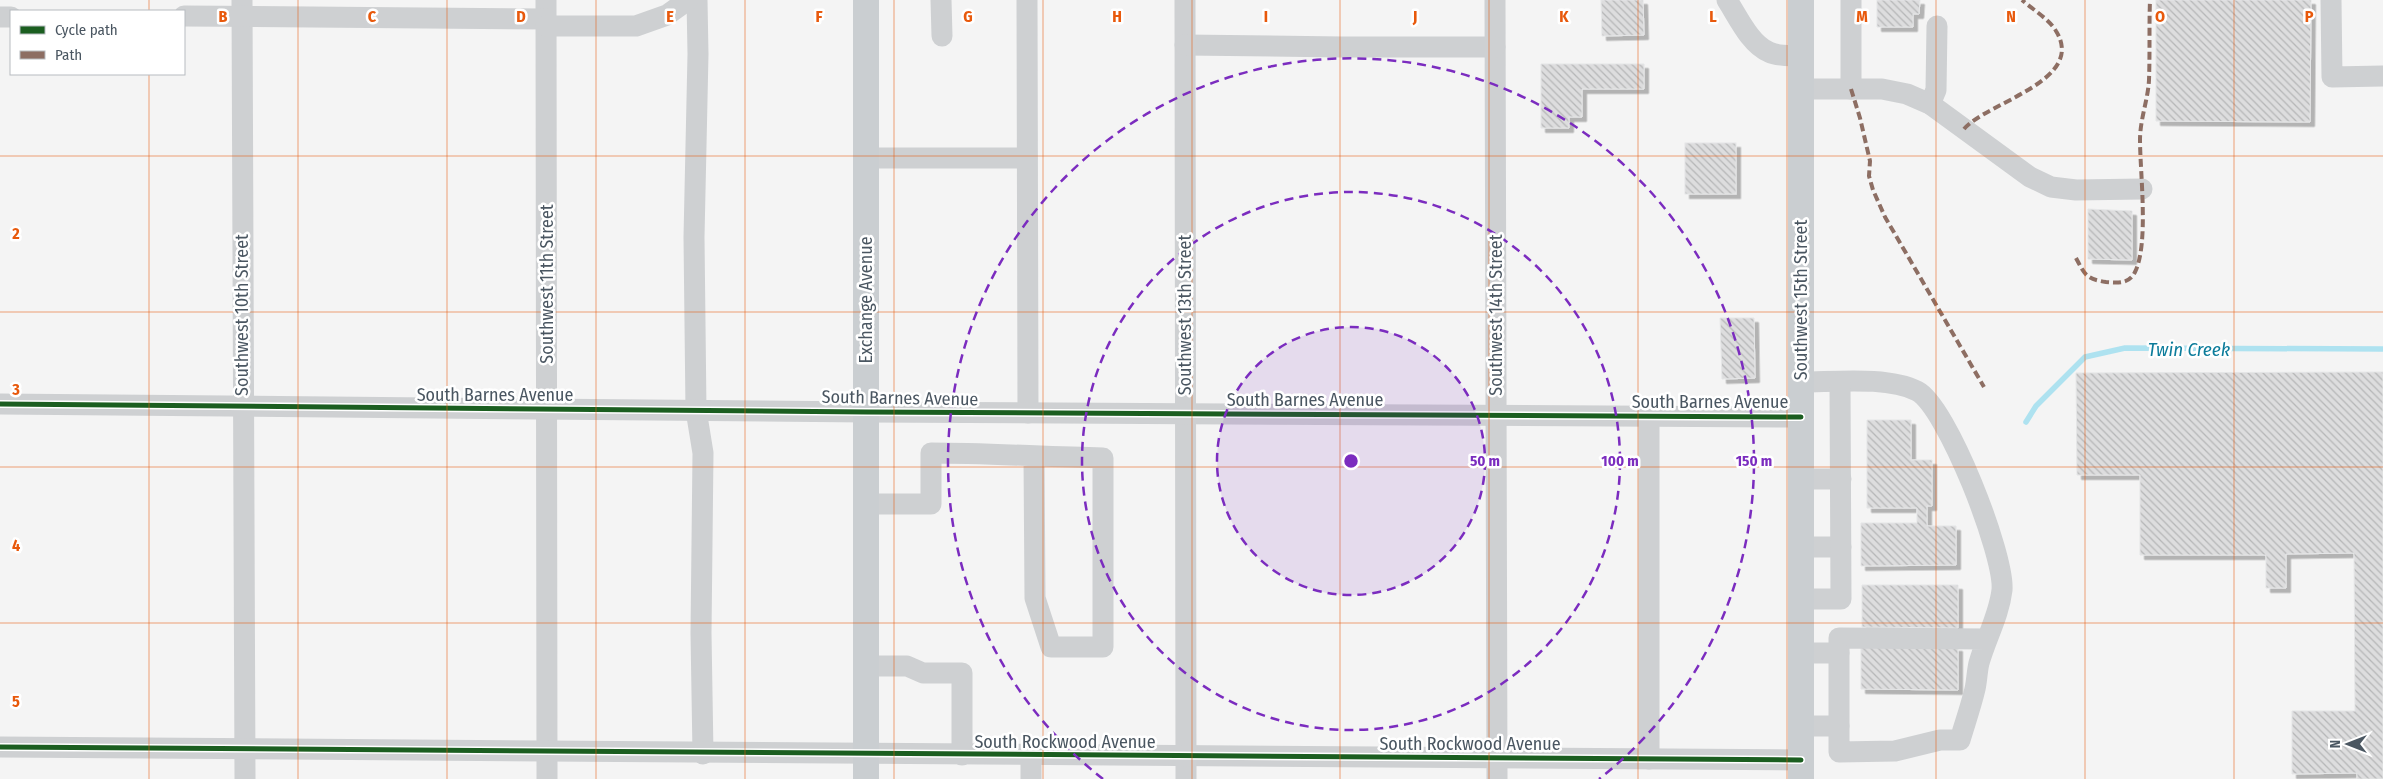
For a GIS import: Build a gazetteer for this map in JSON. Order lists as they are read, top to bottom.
{
  "streets": {
    "main road": ["Exchange Avenue", "Southwest 15th Street"],
    "street": [
      "Southwest 11th Street",
      "Southwest 10th Street",
      "Southwest 13th Street",
      "Southwest 14th Street",
      "South Barnes Avenue",
      "South Rockwood Avenue"
    ]
  },
  "crossings": [
    ["Southwest 11th Street", "South Barnes Avenue"],
    ["Southwest 11th Street", "South Rockwood Avenue"],
    ["Exchange Avenue", "South Barnes Avenue"],
    ["Exchange Avenue", "South Rockwood Avenue"],
    ["Southwest 15th Street", "South Barnes Avenue"],
    ["Southwest 15th Street", "South Rockwood Avenue"],
    ["Southwest 10th Street", "South Barnes Avenue"],
    ["Southwest 10th Street", "South Rockwood Avenue"],
    ["Southwest 13th Street", "South Barnes Avenue"],
    ["Southwest 13th Street", "South Rockwood Avenue"],
    ["Southwest 14th Street", "South Barnes Avenue"],
    ["Southwest 14th Street", "South Rockwood Avenue"]
  ],
  "water": ["Twin Creek"],
  "legend": ["Cycle path", "Path"],
  "north": "left",
  "grid": {
    "columns": [
      "B",
      "C",
      "D",
      "E",
      "F",
      "G",
      "H",
      "I",
      "J",
      "K",
      "L",
      "M",
      "N",
      "O",
      "P"
    ],
    "rows": [
      "2",
      "3",
      "4",
      "5"
    ]
  },
  "rings": ["50 m", "100 m", "150 m"]
}
